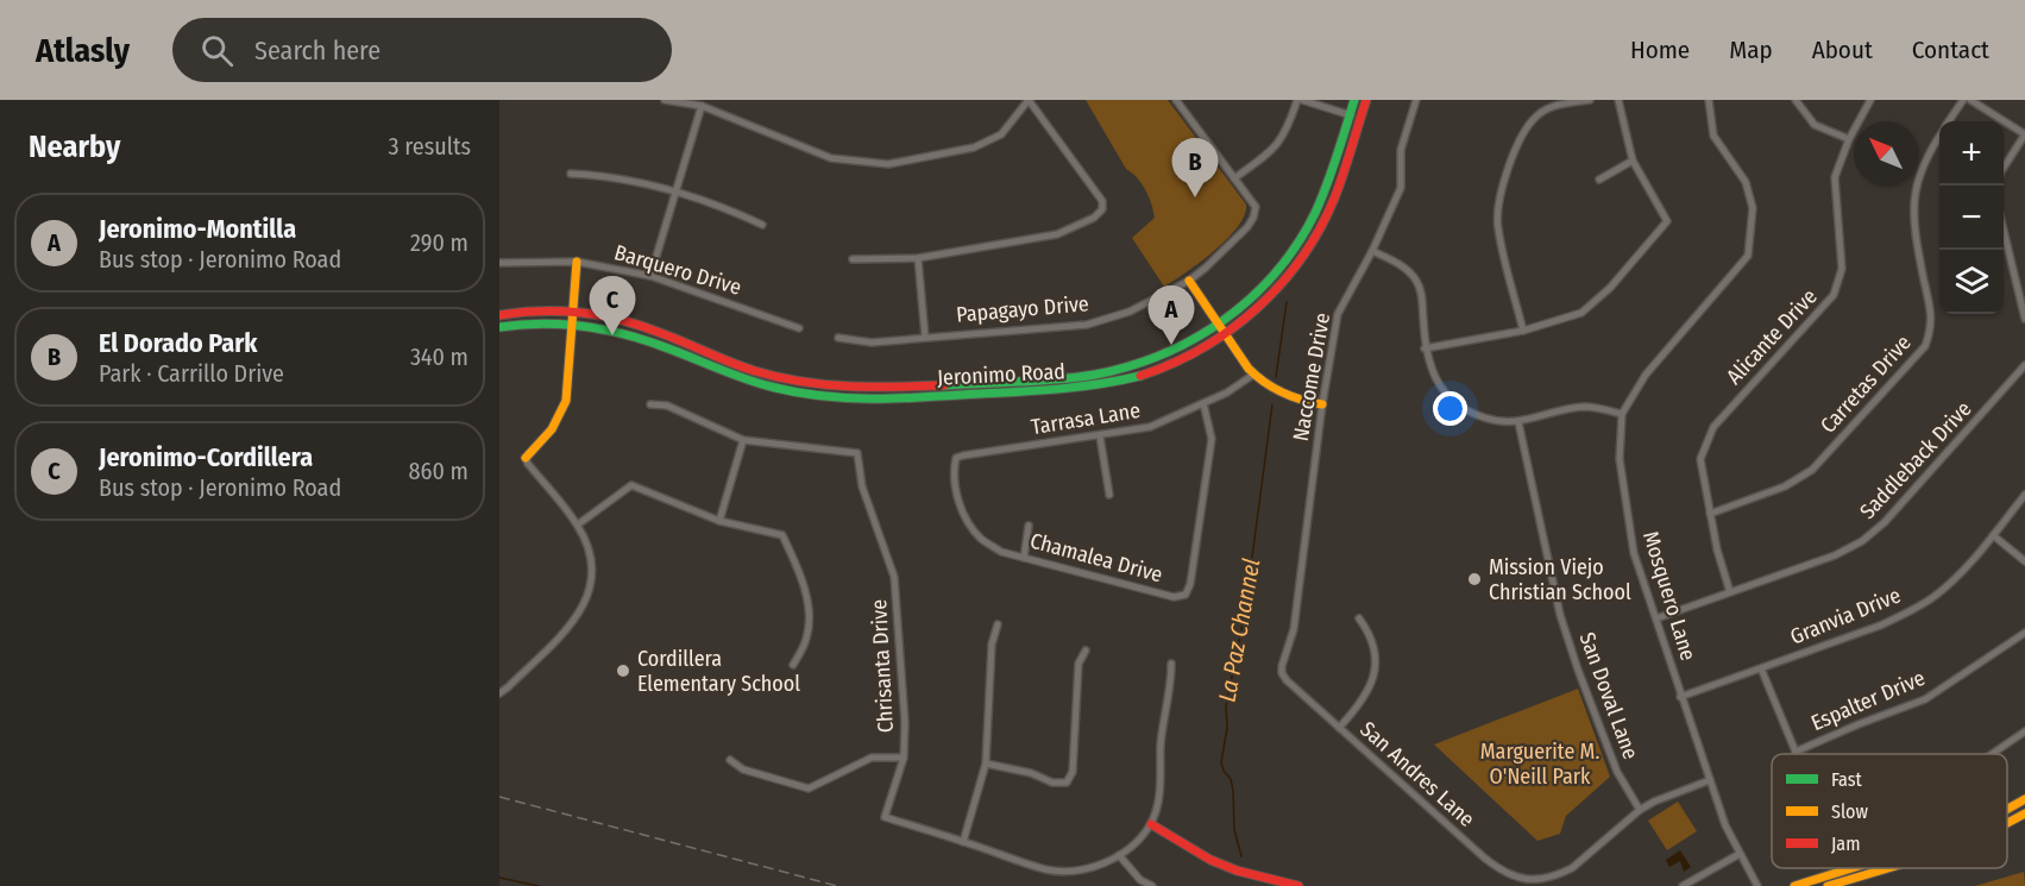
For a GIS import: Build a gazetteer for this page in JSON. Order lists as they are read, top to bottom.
{
  "streets": {
    "main road": ["Jeronimo Road"],
    "street": [
      "Barquero Drive",
      "Papagayo Drive",
      "Alicante Drive",
      "Naccome Drive",
      "Carretas Drive",
      "Tarrasa Lane",
      "Saddleback Drive",
      "Chamalea Drive",
      "Mosquero Lane",
      "Granvia Drive",
      "Chrisanta Drive",
      "San Doval Lane",
      "Espalter Drive",
      "San Andres Lane"
    ]
  },
  "crossings": [
    ["Alicante Drive", "Carretas Drive"],
    ["Alicante Drive", "Saddleback Drive"],
    ["Naccome Drive", "San Andres Lane"],
    ["Tarrasa Lane", "Chamalea Drive"],
    ["Saddleback Drive", "Mosquero Lane"],
    ["Mosquero Lane", "Granvia Drive"],
    ["San Doval Lane", "San Andres Lane"]
  ],
  "water": ["La Paz Channel"],
  "parks": ["Marguerite M. O'Neill Park"],
  "places": ["Mission Viejo Christian School", "Cordillera Elementary School"],
  "legend": ["Fast", "Slow", "Jam"],
  "north": "top left",
  "page": {
    "header": "Atlasly",
    "search": "Search here",
    "nav": [
      "Home",
      "Map",
      "About",
      "Contact"
    ],
    "heading": ["Nearby", "3 results"],
    "map_buttons": ["+", "−"],
    "pins": ["B", "C", "A"],
    "list": [
      {
        "mark": "A",
        "name": "Jeronimo-Montilla",
        "note": "Bus stop · Jeronimo Road",
        "value": "290 m"
      },
      {
        "mark": "B",
        "name": "El Dorado Park",
        "note": "Park · Carrillo Drive",
        "value": "340 m"
      },
      {
        "mark": "C",
        "name": "Jeronimo-Cordillera",
        "note": "Bus stop · Jeronimo Road",
        "value": "860 m"
      }
    ]
  }
}
